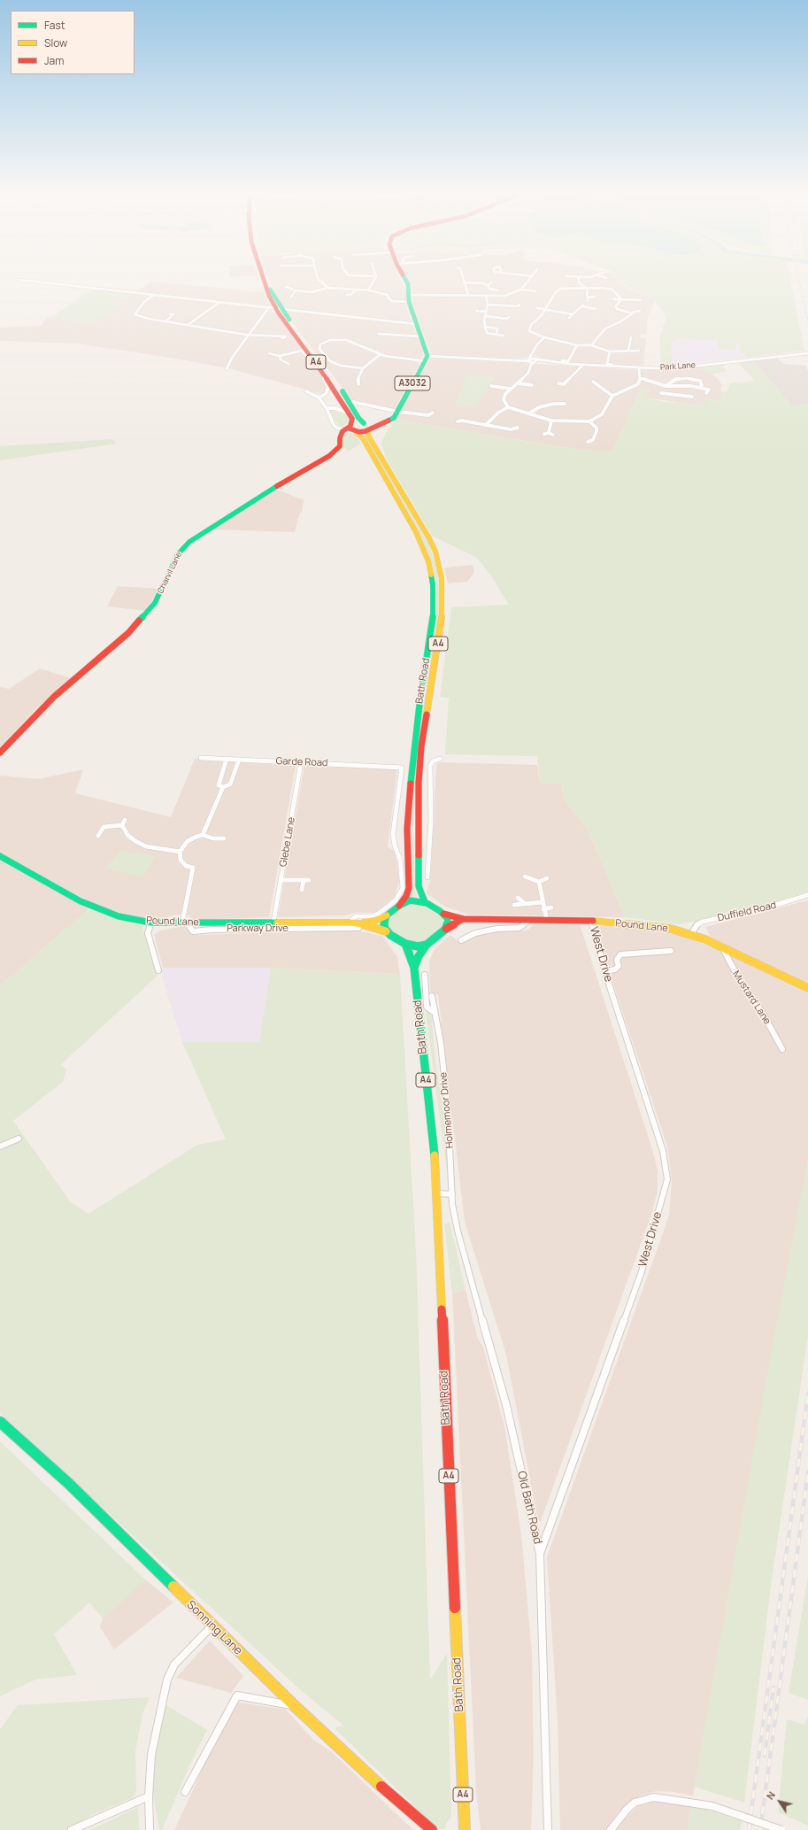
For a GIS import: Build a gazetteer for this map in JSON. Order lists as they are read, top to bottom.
{
  "streets": {
    "main road": [
      "A4",
      "A3032",
      "Charvil Lane",
      "Bath Road",
      "Pound Lane",
      "Sonning Lane"
    ],
    "street": [
      "Park Lane",
      "Garde Road",
      "Glebe Lane",
      "Duffield Road",
      "Parkway Drive",
      "West Drive",
      "Mustard Lane",
      "Holmemoor Drive",
      "Old Bath Road"
    ]
  },
  "crossings": [
    ["A4", "A3032"],
    ["A4", "Charvil Lane"],
    ["A4", "Bath Road"],
    ["Park Lane", "A3032"],
    ["A3032", "Bath Road"],
    ["Charvil Lane", "Bath Road"],
    ["Bath Road", "Pound Lane"],
    ["Garde Road", "Glebe Lane"],
    ["Garde Road", "Pound Lane"],
    ["Glebe Lane", "Pound Lane"],
    ["Duffield Road", "Pound Lane"],
    ["Pound Lane", "Parkway Drive"],
    ["Pound Lane", "West Drive"],
    ["Pound Lane", "Mustard Lane"],
    ["West Drive", "Old Bath Road"],
    ["Holmemoor Drive", "Old Bath Road"]
  ],
  "legend": ["Fast", "Slow", "Jam"],
  "north": "top left"
}
